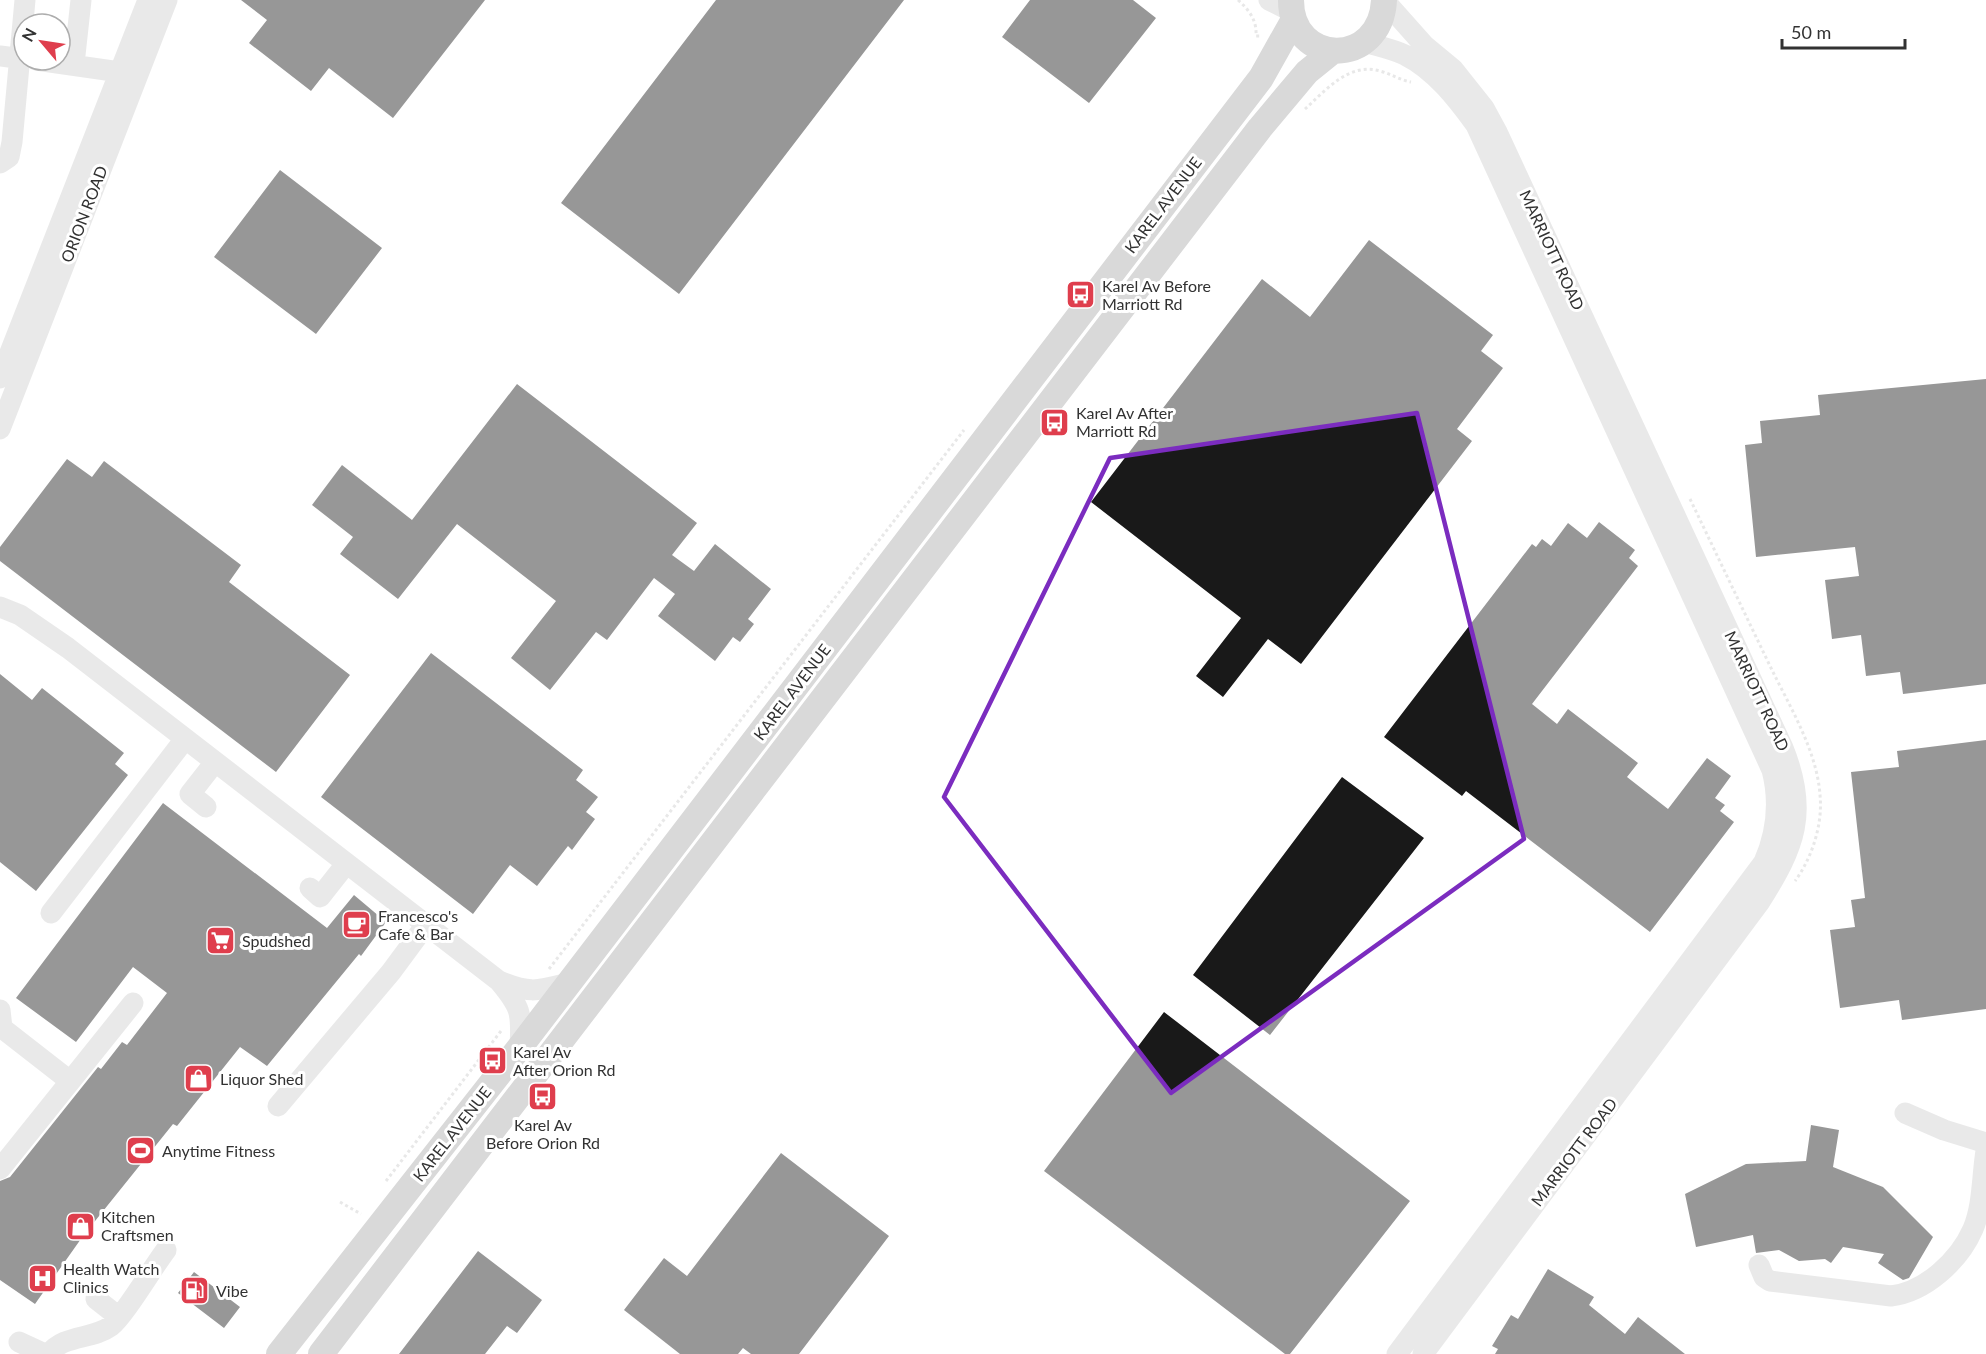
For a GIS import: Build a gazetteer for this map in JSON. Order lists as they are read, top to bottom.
{
  "streets": {
    "main road": ["KAREL AVENUE"],
    "street": ["ORION ROAD", "MARRIOTT ROAD"]
  },
  "crossings": [
    ["KAREL AVENUE", "MARRIOTT ROAD"]
  ],
  "places": {
    "bus stop": [
      "Karel Av Before Marriott Rd",
      "Karel Av After Marriott Rd",
      "Karel Av After Orion Rd",
      "Karel Av Before Orion Rd"
    ],
    "cafe": ["Francesco's Cafe & Bar"],
    "supermarket": ["Spudshed"],
    "shop": ["Liquor Shed", "Kitchen Craftsmen"],
    "sports": ["Anytime Fitness"],
    "hospital": ["Health Watch Clinics"],
    "fuel station": ["Vibe"]
  },
  "scale_bar": "50 m",
  "north": "top left"
}
